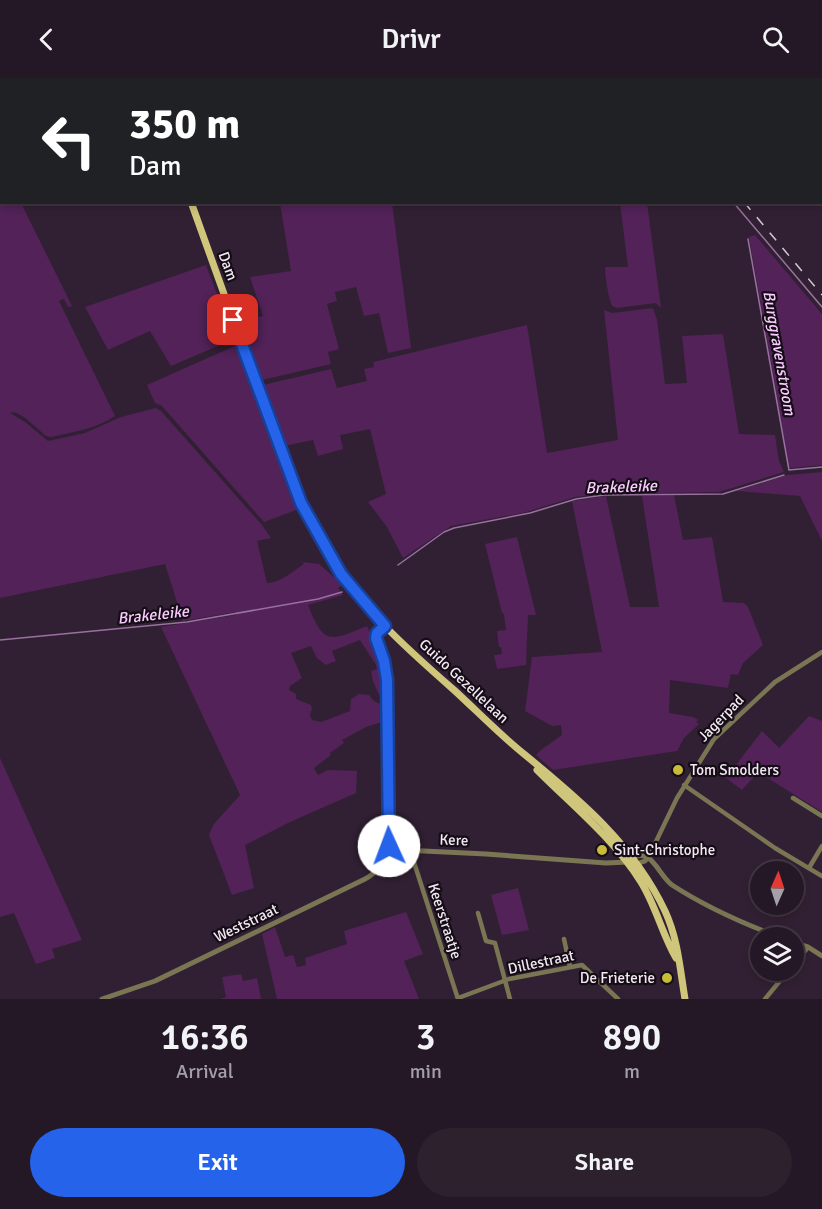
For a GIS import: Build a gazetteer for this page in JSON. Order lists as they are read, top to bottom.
{
  "streets": {
    "main road": ["Dam", "Guido Gezellelaan"],
    "street": [
      "Jagerpad",
      "Kere",
      "Keerstraatje",
      "Weststraat",
      "Dillestraat"
    ]
  },
  "crossings": [
    ["Dam", "Guido Gezellelaan"],
    ["Guido Gezellelaan", "Kere"],
    ["Jagerpad", "Kere"],
    ["Kere", "Keerstraatje"],
    ["Kere", "Weststraat"],
    ["Keerstraatje", "Dillestraat"]
  ],
  "water": ["Burggravenstroom", "Brakeleike"],
  "places": ["Tom Smolders", "Sint-Christophe", "De Frieterie"],
  "north": "top",
  "page": {
    "header": "Drivr",
    "turn": ["350 m", "Dam"],
    "eta": [
      "16:36",
      "Arrival",
      "3",
      "min",
      "890",
      "m"
    ],
    "buttons": ["Exit", "Share"]
  }
}
